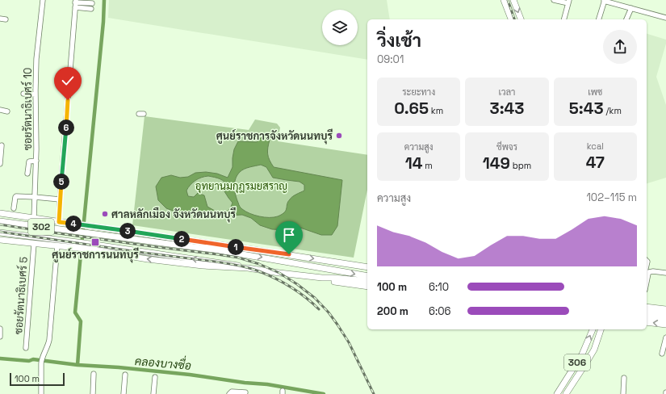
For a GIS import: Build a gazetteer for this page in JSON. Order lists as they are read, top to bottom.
{
  "streets": {
    "main road": ["302", "306"],
    "street": ["ซอยรัตนาธิเบศร์ 10", "ซอยรัตนาธิเบศร์ 5"]
  },
  "crossings": [
    ["ซอยรัตนาธิเบศร์ 10", "302"],
    ["302", "ซอยรัตนาธิเบศร์ 5"]
  ],
  "water": ["คลองบางซื่อ"],
  "parks": ["อุทยานมกุฎรมยสราญ"],
  "places": {
    "other": ["ศูนย์ราชการจังหวัดนนทบุรี", "ศาลหลักเมือง จังหวัดนนทบุรี"],
    "transit": ["ศูนย์ราชการนนทบุรี"]
  },
  "scale_bar": "100 m",
  "page": {
    "heading": ["วิ่งเช้า", "09:01"],
    "stats": [
      ["ระยะทาง", "0.65 km"],
      ["เวลา", "3:43"],
      ["เพซ", "5:43 /km"],
      ["ความสูง", "14 m"],
      ["ชีพจร", "149 bpm"],
      ["kcal", "47"]
    ],
    "pins": [
      "6",
      "5",
      "4",
      "3",
      "2",
      "1"
    ],
    "chart": ["ความสูง", "102–115 m"],
    "list": [
      {
        "name": "100 m",
        "note": "6:10"
      },
      {
        "name": "200 m",
        "note": "6:06"
      }
    ],
    "scale": "100 m"
  }
}
